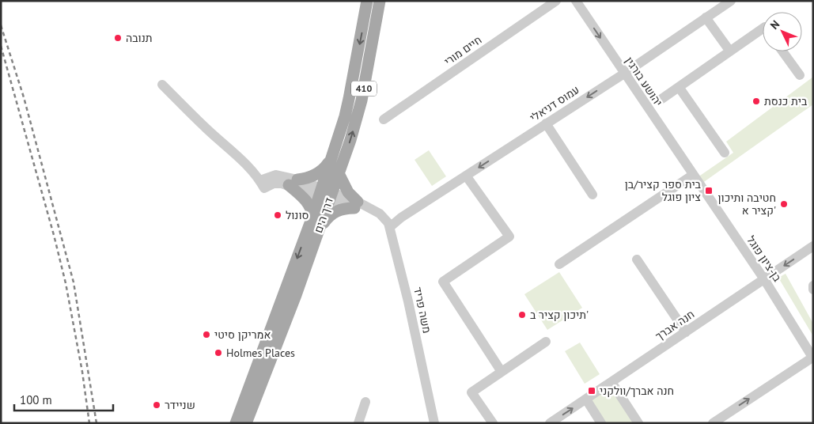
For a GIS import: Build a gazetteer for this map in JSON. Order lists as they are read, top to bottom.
{
  "streets": {
    "main road": ["410", "דרך הים"],
    "street": [
      "חיים מורי",
      "יהושע בורגין",
      "עמוס דניאלי",
      "בן-ציון פוגל",
      "משה פריד",
      "חנה אברך"
    ]
  },
  "crossings": [
    ["יהושע בורגין", "עמוס דניאלי"],
    ["יהושע בורגין", "בן-ציון פוגל"],
    ["עמוס דניאלי", "משה פריד"],
    ["דרך הים", "משה פריד"],
    ["בן-ציון פוגל", "חנה אברך"]
  ],
  "one_way": ["יהושע בורגין", "עמוס דניאלי"],
  "places": {
    "other": [
      "תנובה",
      "בית כנסת",
      "חטיבה ותיכון קציר א'",
      "סונול",
      "תיכון קציר ב'",
      "אמריקן סיטי",
      "Holmes Places",
      "שניידר"
    ],
    "transit": ["בית ספר קציר/בן ציון פוגל", "חנה אברך/וולקני"]
  },
  "scale_bar": "100 m",
  "north": "top left"
}
